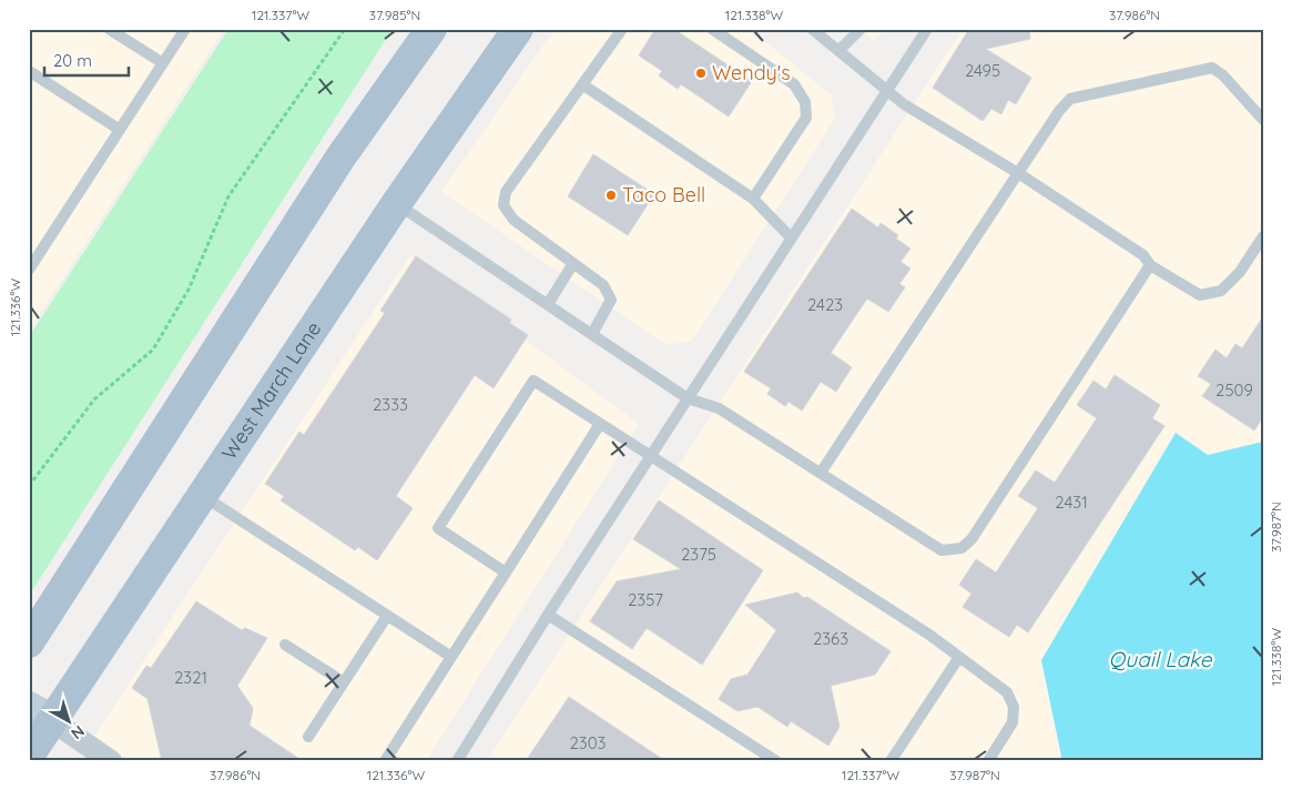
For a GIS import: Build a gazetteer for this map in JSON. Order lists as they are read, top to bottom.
{
  "streets": {
    "main road": ["West March Lane"]
  },
  "water": ["Quail Lake"],
  "places": ["Wendy's", "Taco Bell"],
  "house_numbers": [
    "2495",
    "2423",
    "2509",
    "2333",
    "2431",
    "2375",
    "2357",
    "2363",
    "2321",
    "2303"
  ],
  "scale_bar": "20 m",
  "north": "bottom right",
  "coordinates": [
    "121.337°W",
    "37.985°N",
    "121.338°W",
    "37.986°N",
    "121.336°W",
    "37.987°N"
  ]
}
